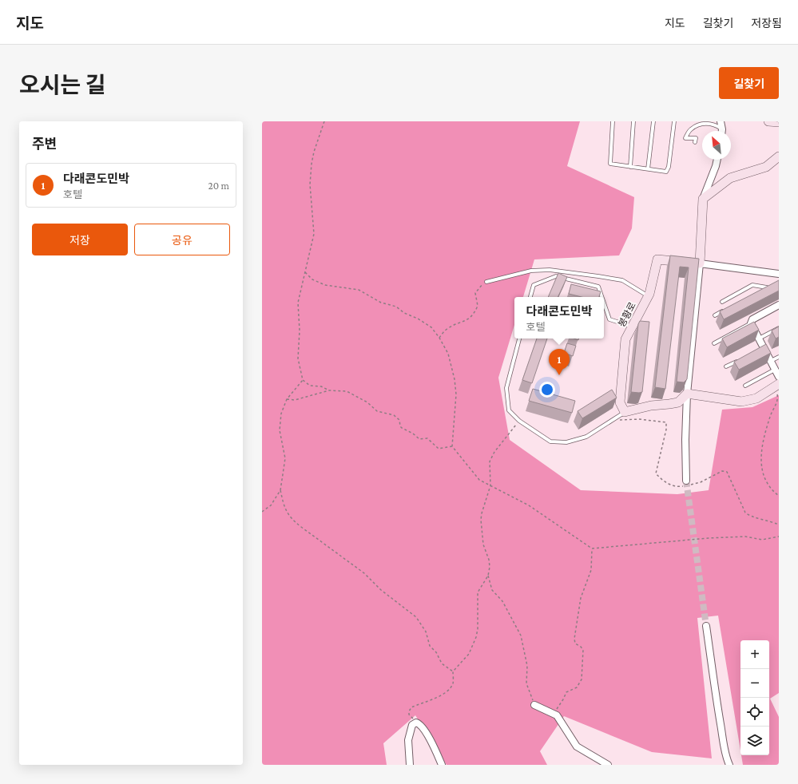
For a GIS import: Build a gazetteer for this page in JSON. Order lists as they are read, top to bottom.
{
  "streets": {
    "street": ["봉황로"]
  },
  "north": "top left",
  "page": {
    "header": "지도",
    "nav": ["지도", "길찾기", "저장됨"],
    "title": "오시는 길",
    "buttons": [
      "길찾기",
      ["저장", "공유"]
    ],
    "heading": "주변",
    "list": [
      {
        "mark": "1",
        "name": "다래콘도민박",
        "note": "호텔",
        "value": "20 m"
      }
    ],
    "popup": ["다래콘도민박", "호텔"],
    "pins": "1",
    "map_buttons": ["+", "−"]
  }
}
